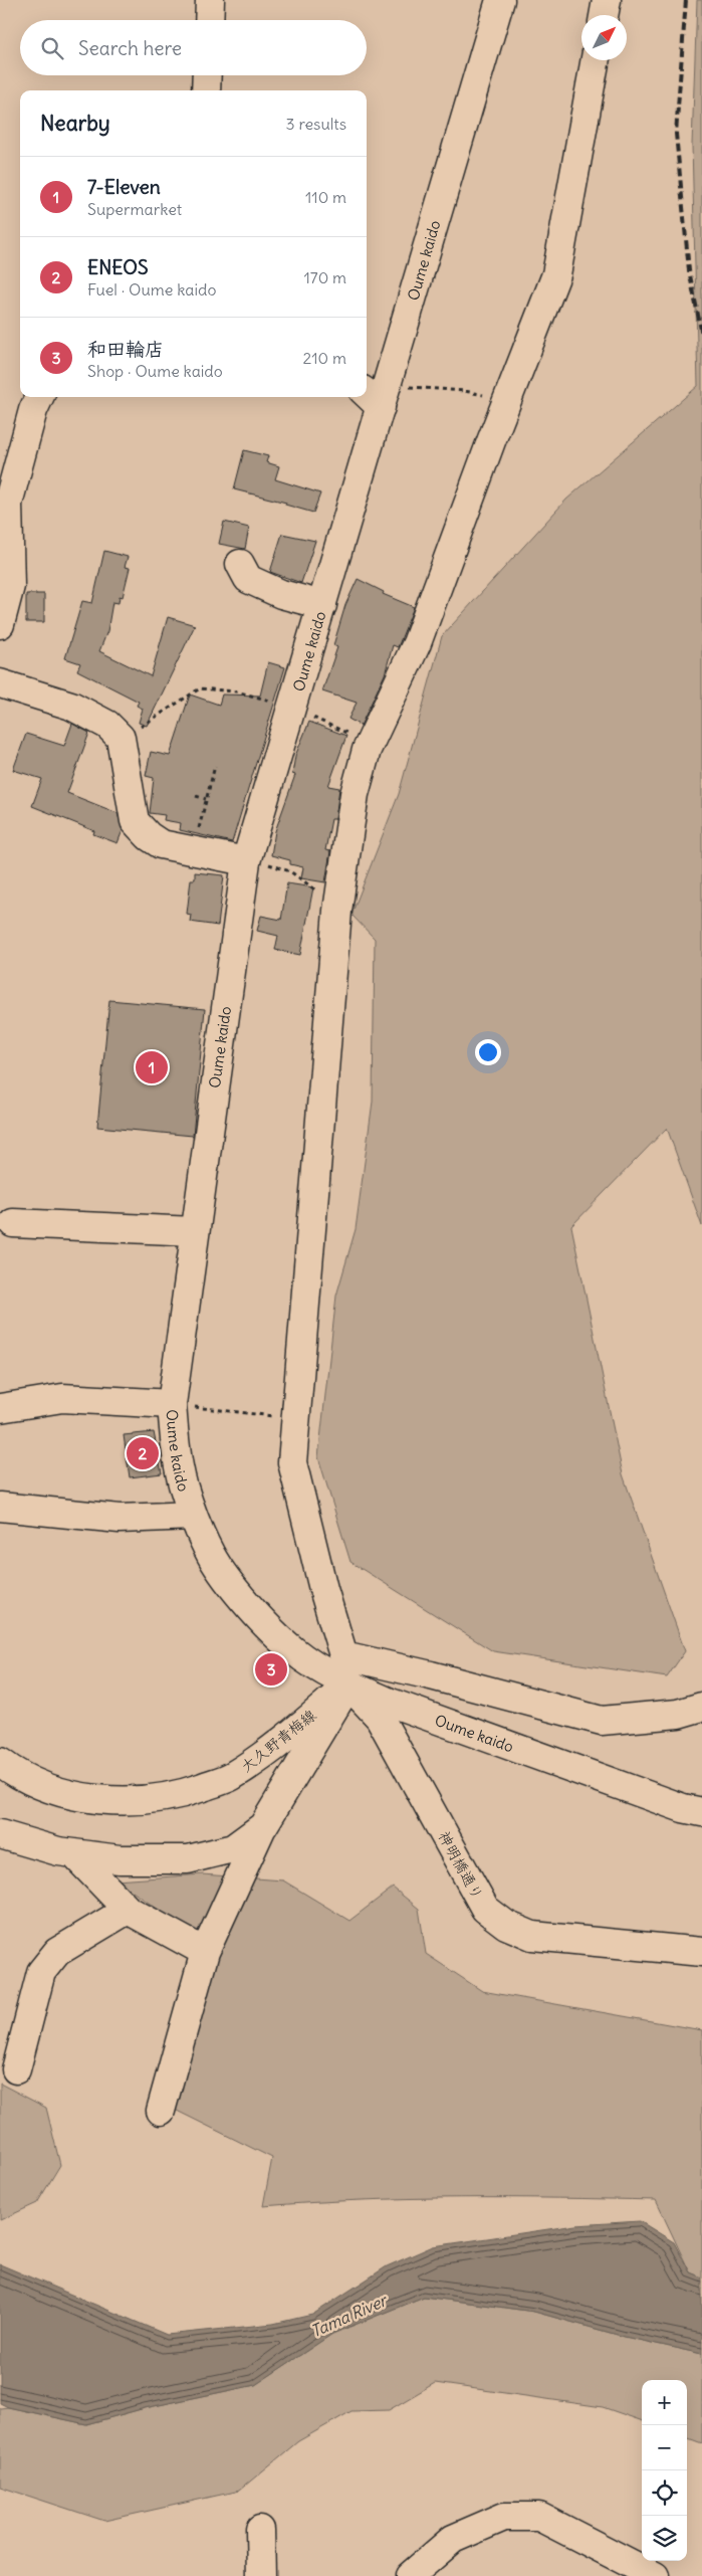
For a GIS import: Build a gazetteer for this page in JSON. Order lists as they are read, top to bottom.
{
  "streets": {
    "main road": ["Oume kaido", "大久野青梅線", "神明橋通り"]
  },
  "crossings": [
    ["Oume kaido", "大久野青梅線"],
    ["Oume kaido", "神明橋通り"],
    ["大久野青梅線", "神明橋通り"]
  ],
  "water": ["Tama River"],
  "north": "top right",
  "page": {
    "search": "Search here",
    "heading": ["Nearby", "3 results"],
    "list": [
      {
        "mark": "1",
        "name": "7-Eleven",
        "note": "Supermarket",
        "value": "110 m"
      },
      {
        "mark": "2",
        "name": "ENEOS",
        "note": "Fuel · Oume kaido",
        "value": "170 m"
      },
      {
        "mark": "3",
        "name": "和田輪店",
        "note": "Shop · Oume kaido",
        "value": "210 m"
      }
    ],
    "pins": ["1", "2", "3"],
    "map_buttons": ["+", "−"]
  }
}
